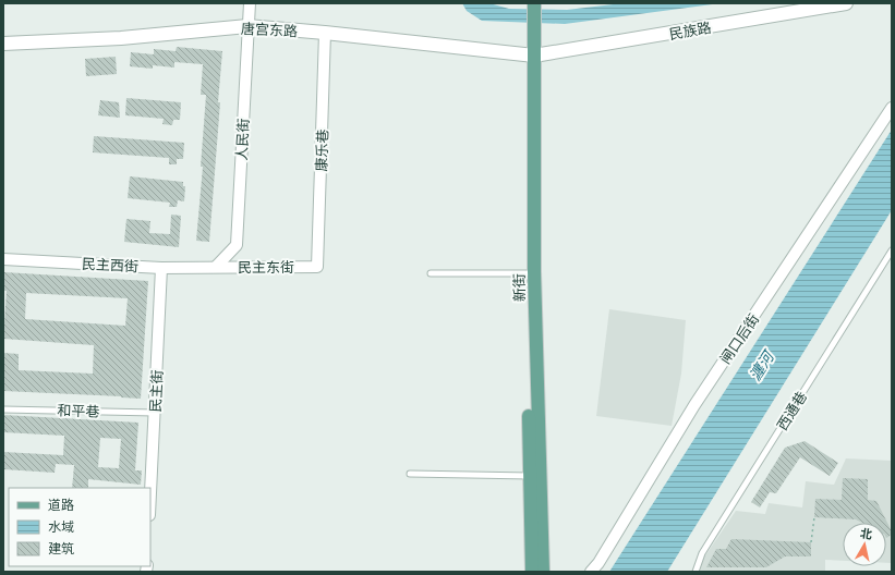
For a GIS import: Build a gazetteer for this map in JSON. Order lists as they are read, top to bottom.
{
  "streets": {
    "main road": ["新街"],
    "street": [
      "唐宫东路",
      "民族路",
      "人民街",
      "康乐巷",
      "民主西街",
      "民主东街",
      "闸口后街",
      "民主街"
    ],
    "lane": ["和平巷", "西通巷"]
  },
  "crossings": [
    ["唐宫东路", "民族路"],
    ["唐宫东路", "人民街"],
    ["唐宫东路", "康乐巷"],
    ["唐宫东路", "新街"],
    ["民族路", "新街"],
    ["人民街", "民主西街"],
    ["人民街", "民主东街"],
    ["康乐巷", "民主东街"],
    ["民主西街", "民主东街"],
    ["民主西街", "民主街"],
    ["民主街", "和平巷"]
  ],
  "water": ["瀍河"],
  "legend": ["道路", "水域", "建筑"],
  "north": "top"
}
